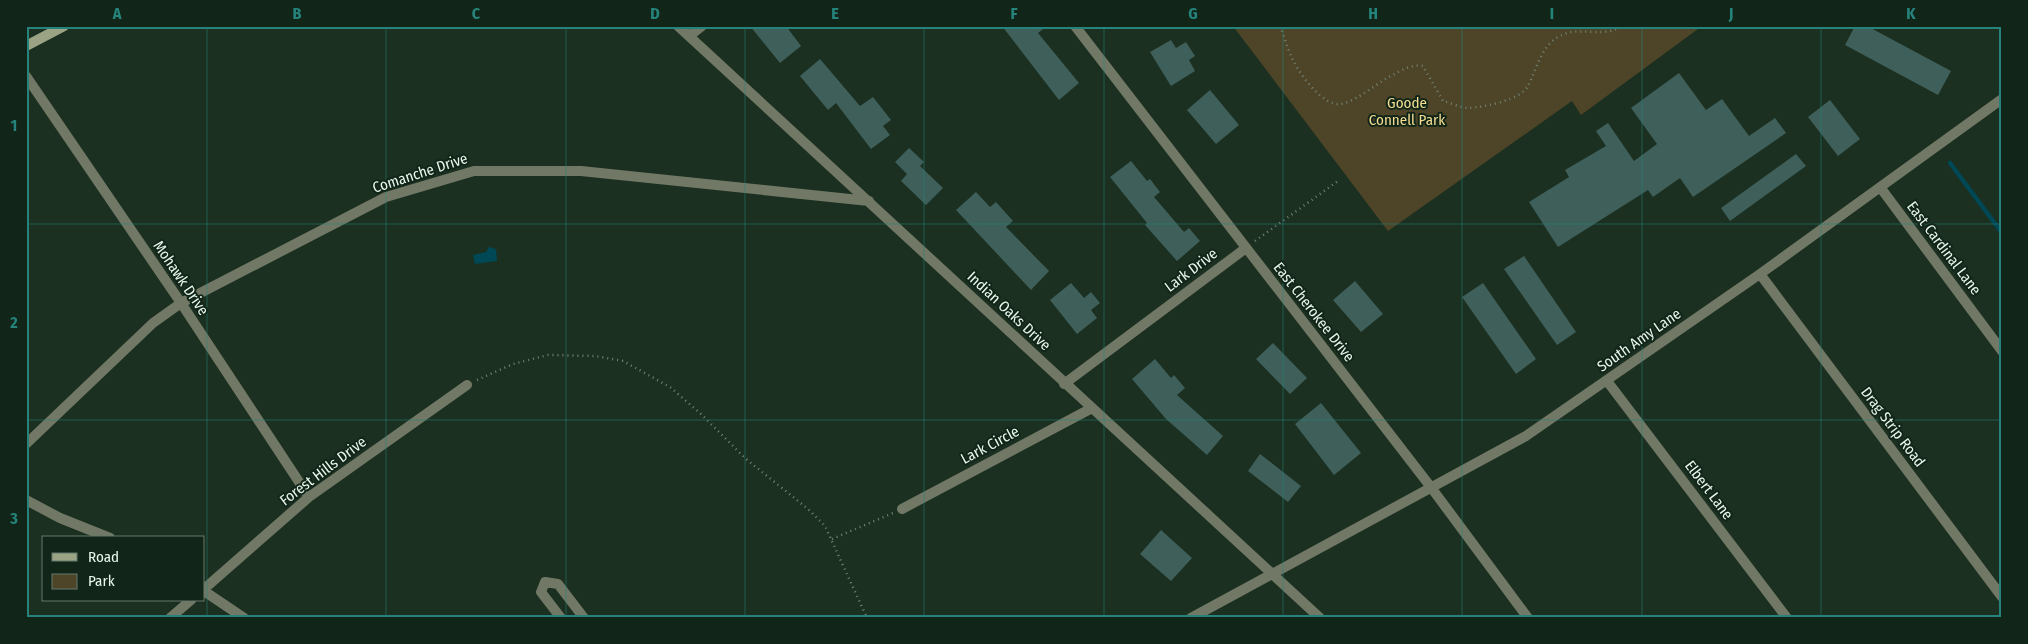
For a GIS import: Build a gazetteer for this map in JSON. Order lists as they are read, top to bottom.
{
  "streets": {
    "street": [
      "Comanche Drive",
      "East Cardinal Lane",
      "Lark Drive",
      "Mohawk Drive",
      "Indian Oaks Drive",
      "East Cherokee Drive",
      "South Amy Lane",
      "Drag Strip Road",
      "Lark Circle",
      "Forest Hills Drive",
      "Elbert Lane"
    ]
  },
  "crossings": [
    ["Comanche Drive", "Mohawk Drive"],
    ["Comanche Drive", "Indian Oaks Drive"],
    ["East Cardinal Lane", "South Amy Lane"],
    ["Lark Drive", "Indian Oaks Drive"],
    ["Lark Drive", "East Cherokee Drive"],
    ["Mohawk Drive", "Forest Hills Drive"],
    ["Indian Oaks Drive", "South Amy Lane"],
    ["Indian Oaks Drive", "Lark Circle"],
    ["East Cherokee Drive", "South Amy Lane"],
    ["South Amy Lane", "Drag Strip Road"],
    ["South Amy Lane", "Elbert Lane"]
  ],
  "parks": ["Goode Connell Park"],
  "legend": ["Road", "Park"],
  "grid": {
    "columns": [
      "A",
      "B",
      "C",
      "D",
      "E",
      "F",
      "G",
      "H",
      "I",
      "J",
      "K"
    ],
    "rows": ["1", "2", "3"]
  }
}
